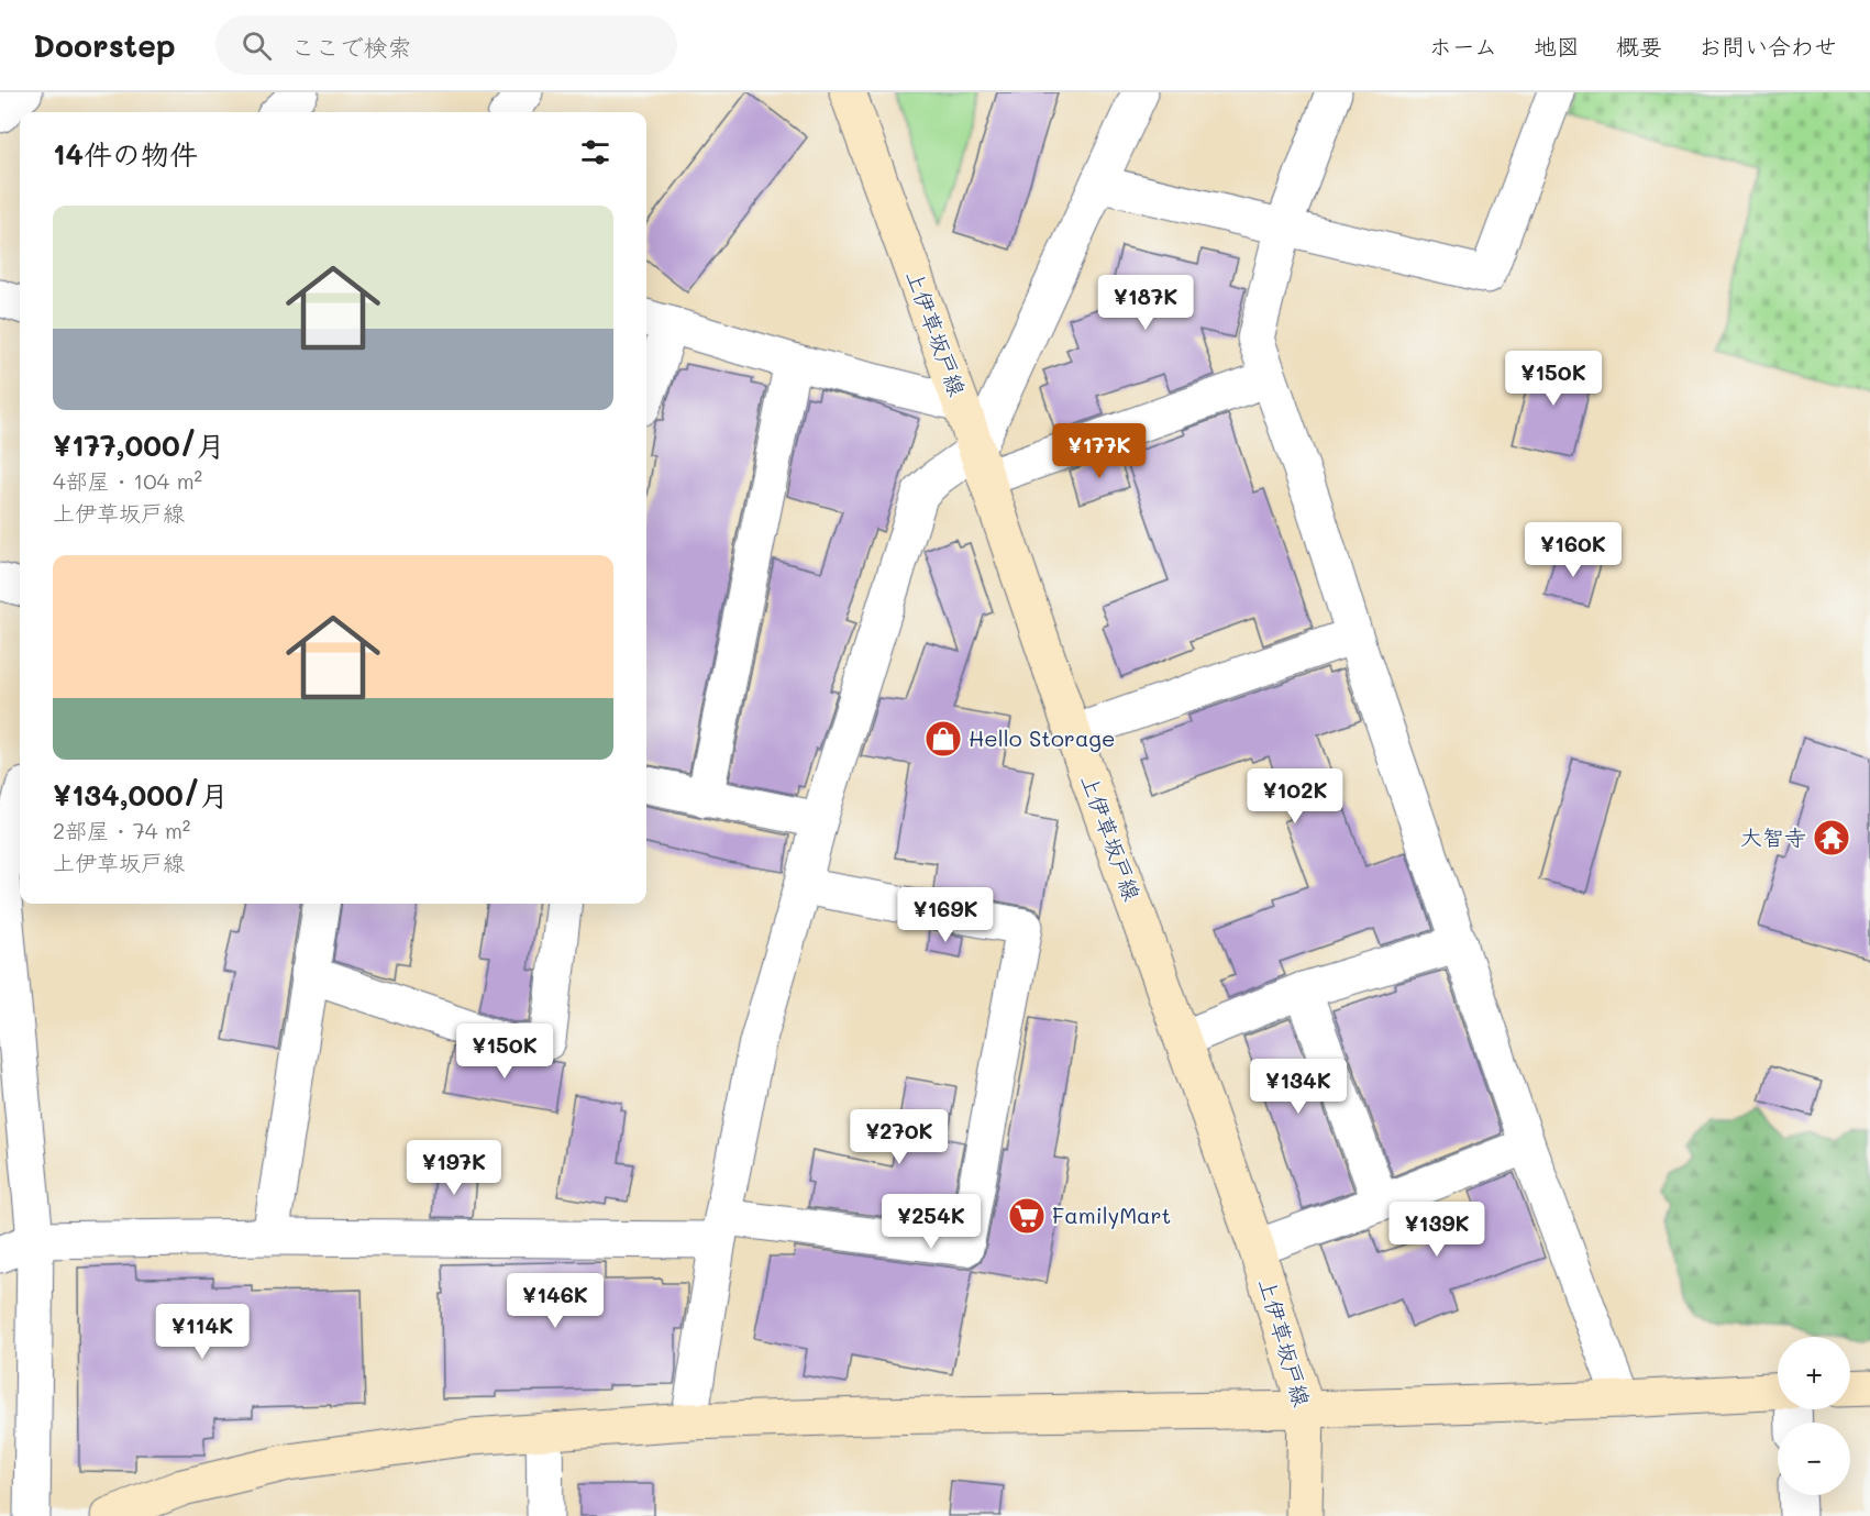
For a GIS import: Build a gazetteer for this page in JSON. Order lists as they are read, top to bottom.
{
  "streets": {
    "street": ["上伊草坂戸線"]
  },
  "places": {
    "shop": ["Hello Storage"],
    "temple": ["大智寺"],
    "supermarket": ["FamilyMart"]
  },
  "page": {
    "header": "Doorstep",
    "search": "ここで検索",
    "nav": [
      "ホーム",
      "地図",
      "概要",
      "お問い合わせ"
    ],
    "heading": "14件の物件",
    "list": [
      {
        "name": "¥177,000/月",
        "note": "4部屋 · 104 m² · 上伊草坂戸線"
      },
      {
        "name": "¥134,000/月",
        "note": "2部屋 · 74 m² · 上伊草坂戸線"
      }
    ],
    "price": [
      "¥187K",
      "¥150K",
      "¥177K",
      "¥160K",
      "¥102K",
      "¥169K",
      "¥150K",
      "¥134K",
      "¥270K",
      "¥197K",
      "¥254K",
      "¥139K",
      "¥146K",
      "¥114K"
    ],
    "map_buttons": ["+", "−"]
  }
}
